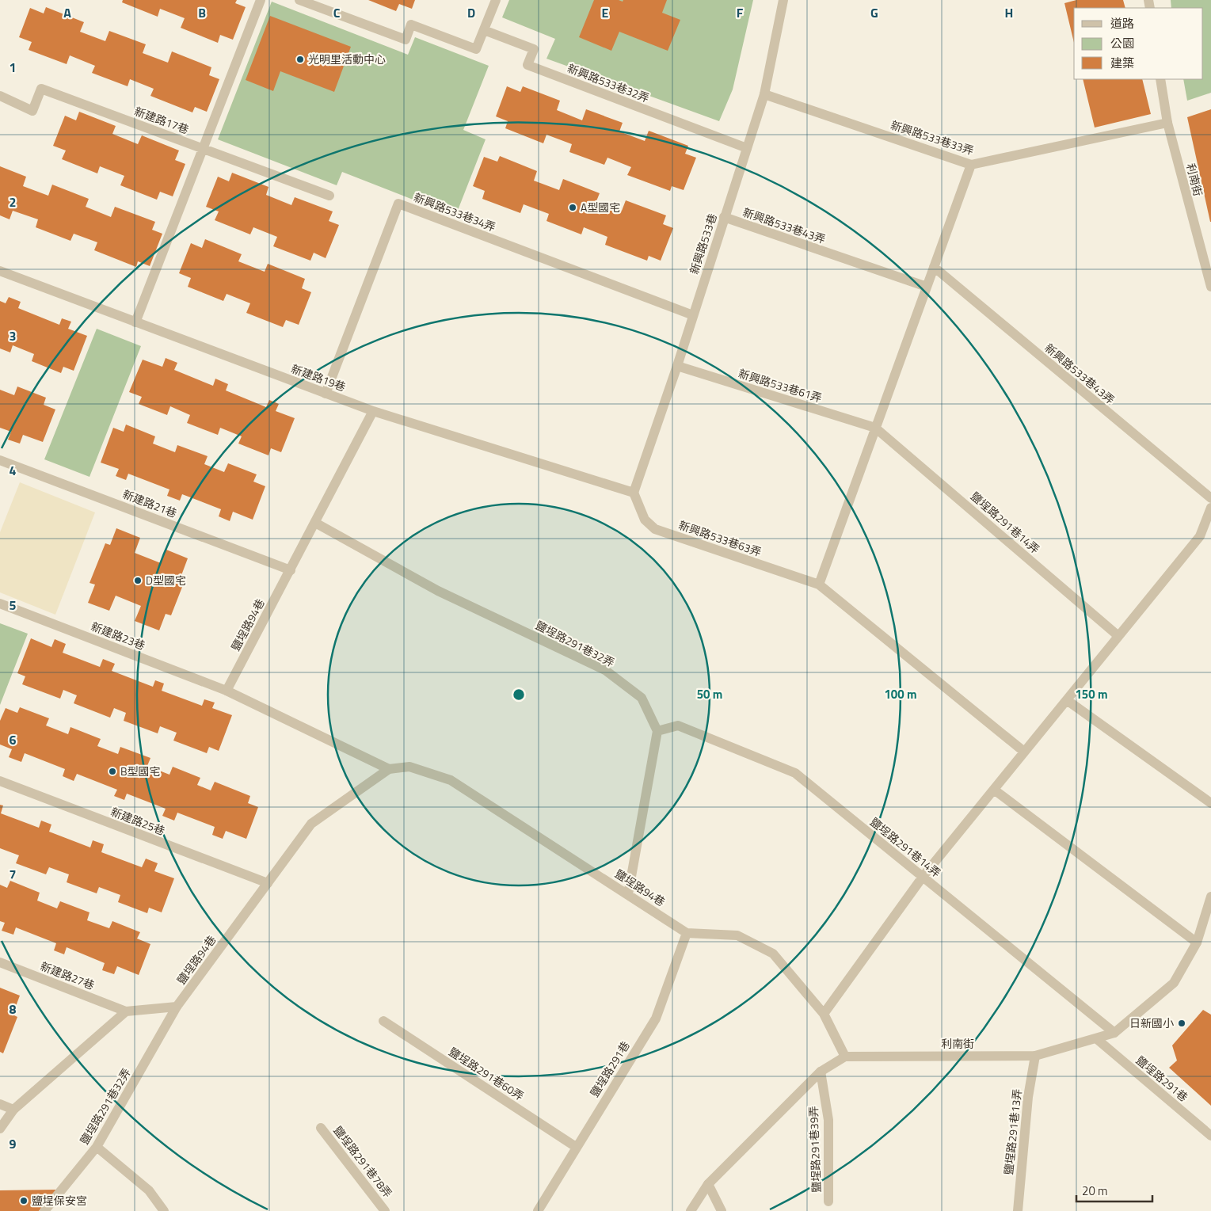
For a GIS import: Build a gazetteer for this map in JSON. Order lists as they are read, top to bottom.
{
  "streets": {
    "street": [
      "新興路533巷32弄",
      "新建路17巷",
      "新興路533巷33弄",
      "利南街",
      "新興路533巷34弄",
      "新興路533巷43弄",
      "新興路533巷",
      "新建路19巷",
      "新興路533巷61弄",
      "新建路21巷",
      "鹽埕路291巷14弄",
      "新興路533巷63弄",
      "鹽埕路94巷",
      "新建路23巷",
      "鹽埕路291巷32弄",
      "新建路25巷",
      "新建路27巷",
      "鹽埕路291巷",
      "鹽埕路291巷60弄",
      "鹽埕路291巷13弄",
      "鹽埕路291巷39弄",
      "鹽埕路291巷78弄"
    ]
  },
  "crossings": [
    ["新興路533巷32弄", "新興路533巷"],
    ["新興路533巷33弄", "利南街"],
    ["新興路533巷33弄", "新興路533巷"],
    ["利南街", "鹽埕路291巷14弄"],
    ["利南街", "鹽埕路291巷"],
    ["利南街", "鹽埕路291巷13弄"],
    ["新興路533巷34弄", "新興路533巷"],
    ["新興路533巷34弄", "新建路19巷"],
    ["新興路533巷43弄", "新興路533巷"],
    ["新興路533巷", "新建路19巷"],
    ["新興路533巷", "新興路533巷61弄"],
    ["新興路533巷", "新興路533巷63弄"],
    ["新建路19巷", "新興路533巷63弄"],
    ["新建路19巷", "鹽埕路94巷"],
    ["新興路533巷61弄", "鹽埕路291巷14弄"],
    ["新建路21巷", "鹽埕路94巷"],
    ["鹽埕路291巷14弄", "鹽埕路291巷32弄"],
    ["鹽埕路94巷", "新建路23巷"],
    ["鹽埕路94巷", "鹽埕路291巷32弄"],
    ["鹽埕路94巷", "新建路25巷"],
    ["鹽埕路94巷", "鹽埕路291巷"],
    ["鹽埕路291巷", "鹽埕路291巷60弄"]
  ],
  "places": [
    "光明里活動中心",
    "A型國宅",
    "D型國宅",
    "B型國宅",
    "日新國小",
    "鹽埕保安宮"
  ],
  "legend": ["道路", "公園", "建築"],
  "scale_bar": "20 m",
  "grid": {
    "columns": [
      "A",
      "B",
      "C",
      "D",
      "E",
      "F",
      "G",
      "H"
    ],
    "rows": [
      "1",
      "2",
      "3",
      "4",
      "5",
      "6",
      "7",
      "8",
      "9"
    ]
  },
  "rings": ["50 m", "100 m", "150 m"]
}
